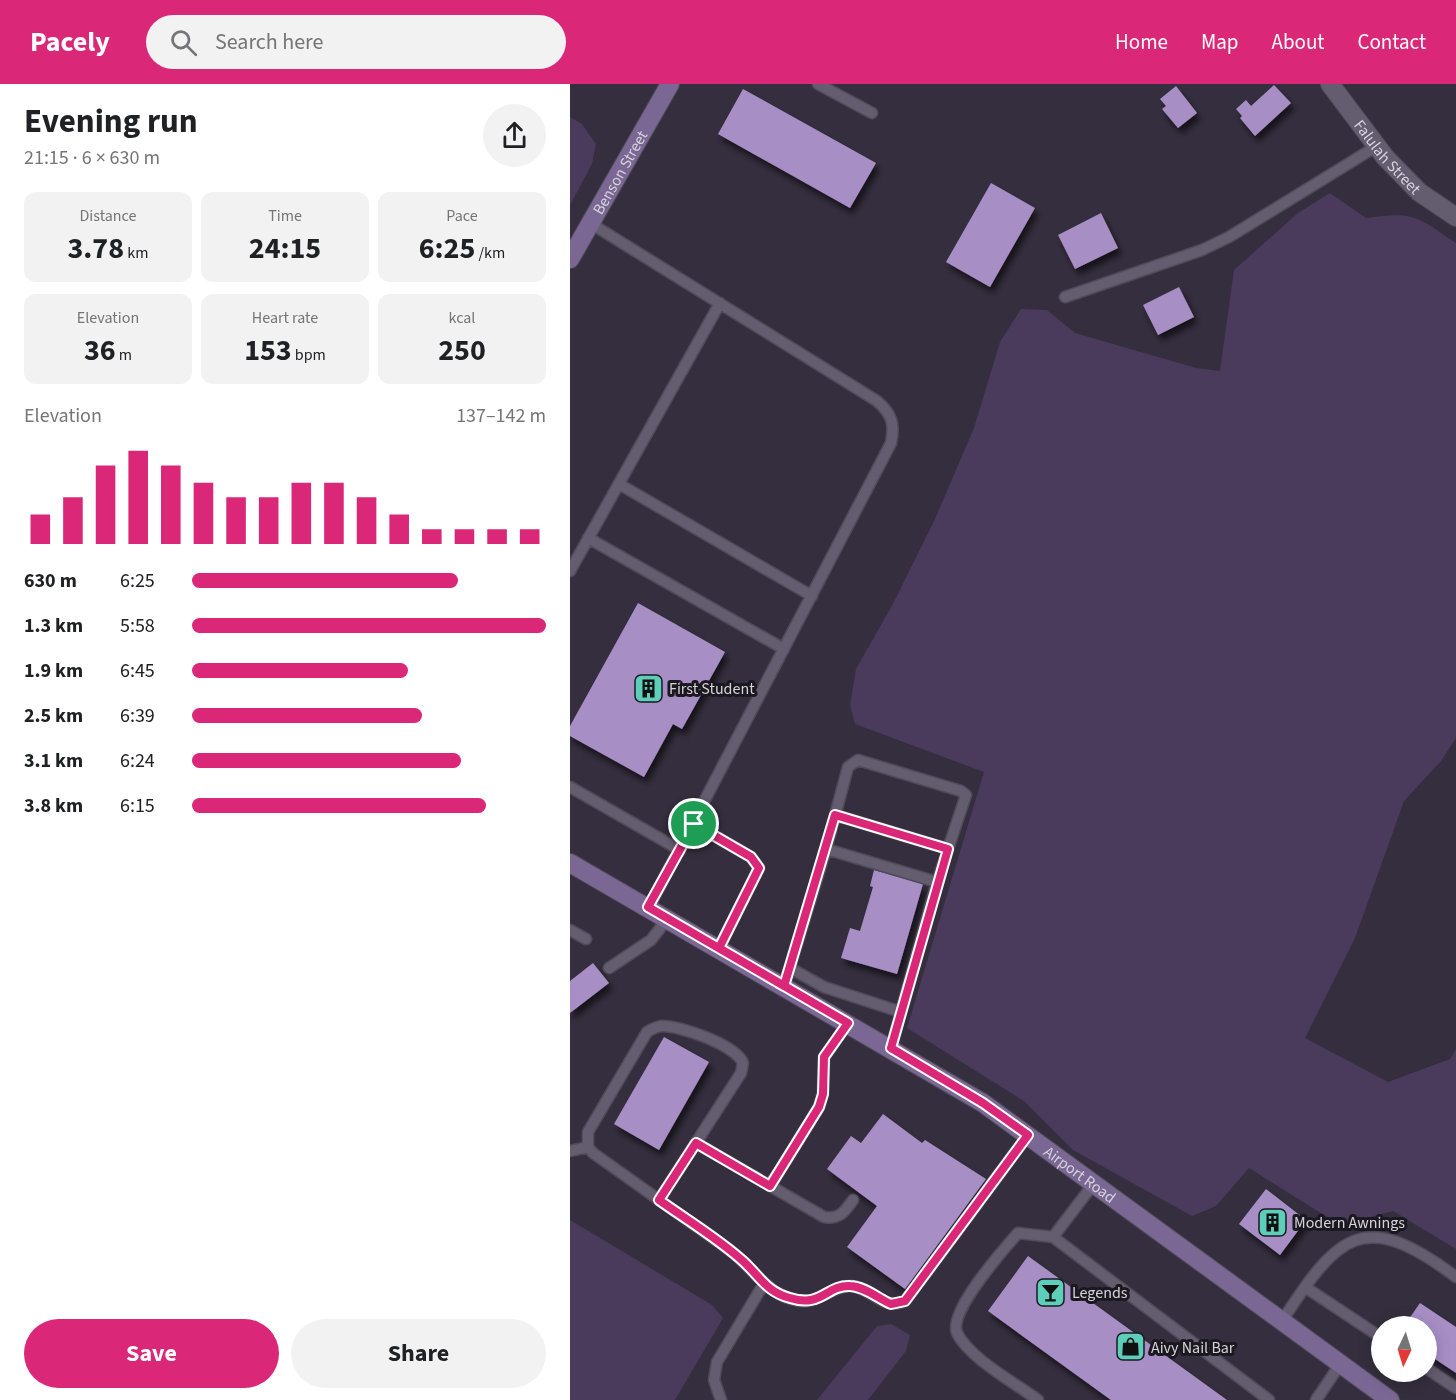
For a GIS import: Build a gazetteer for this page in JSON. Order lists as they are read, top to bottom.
{
  "streets": {
    "main road": ["Benson Street", "Airport Road"],
    "street": ["Falulah Street"]
  },
  "places": {
    "building": ["First Student", "Modern Awnings"],
    "bar": ["Legends"],
    "shop": ["Aivy Nail Bar"]
  },
  "north": "bottom",
  "page": {
    "header": "Pacely",
    "search": "Search here",
    "nav": [
      "Home",
      "Map",
      "About",
      "Contact"
    ],
    "heading": ["Evening run", "21:15 · 6 × 630 m"],
    "stats": [
      ["Distance", "3.78 km"],
      ["Time", "24:15"],
      ["Pace", "6:25 /km"],
      ["Elevation", "36 m"],
      ["Heart rate", "153 bpm"],
      ["kcal", "250"]
    ],
    "chart": ["Elevation", "137–142 m"],
    "list": [
      {
        "name": "630 m",
        "note": "6:25"
      },
      {
        "name": "1.3 km",
        "note": "5:58"
      },
      {
        "name": "1.9 km",
        "note": "6:45"
      },
      {
        "name": "2.5 km",
        "note": "6:39"
      },
      {
        "name": "3.1 km",
        "note": "6:24"
      },
      {
        "name": "3.8 km",
        "note": "6:15"
      }
    ],
    "buttons": ["Save", "Share"]
  }
}
